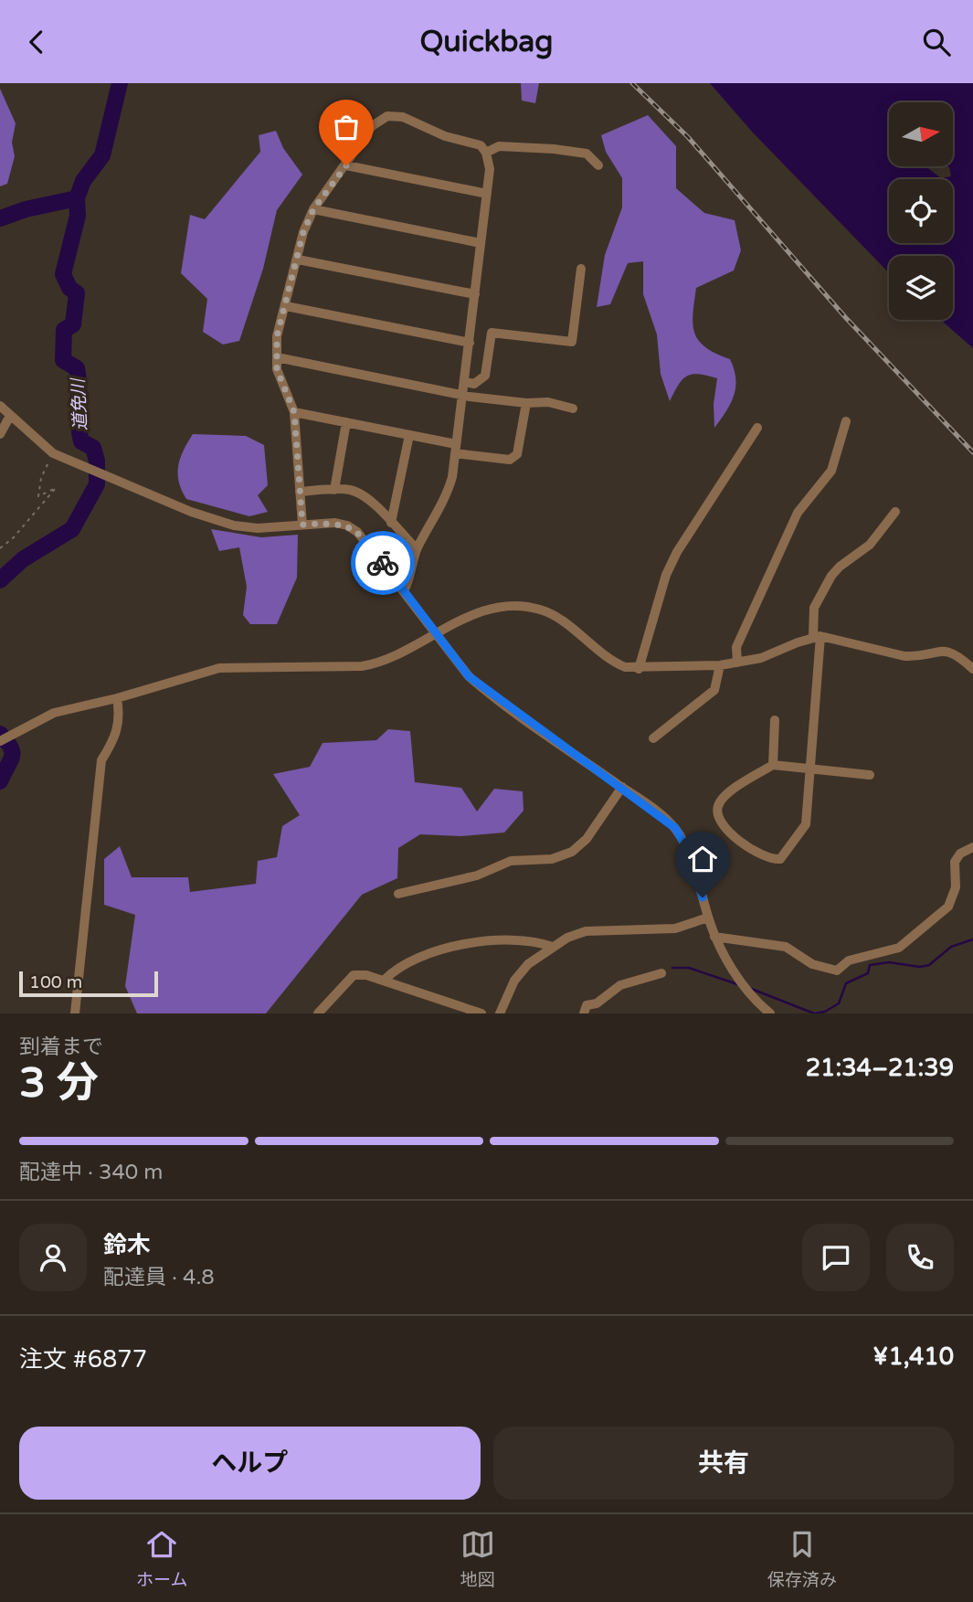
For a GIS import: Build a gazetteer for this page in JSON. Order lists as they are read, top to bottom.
{
  "water": ["道免川"],
  "scale_bar": "100 m",
  "north": "right",
  "page": {
    "header": "Quickbag",
    "scale": "100 m",
    "heading": ["3 分", "到着まで", "21:34–21:39"],
    "panel": [
      "鈴木",
      "配達員 · 4.8",
      "注文 #6877",
      "¥1,410"
    ],
    "bar": "配達中 · 340 m",
    "buttons": ["ヘルプ", "共有"],
    "tabs": ["ホーム", "地図", "保存済み"]
  }
}
